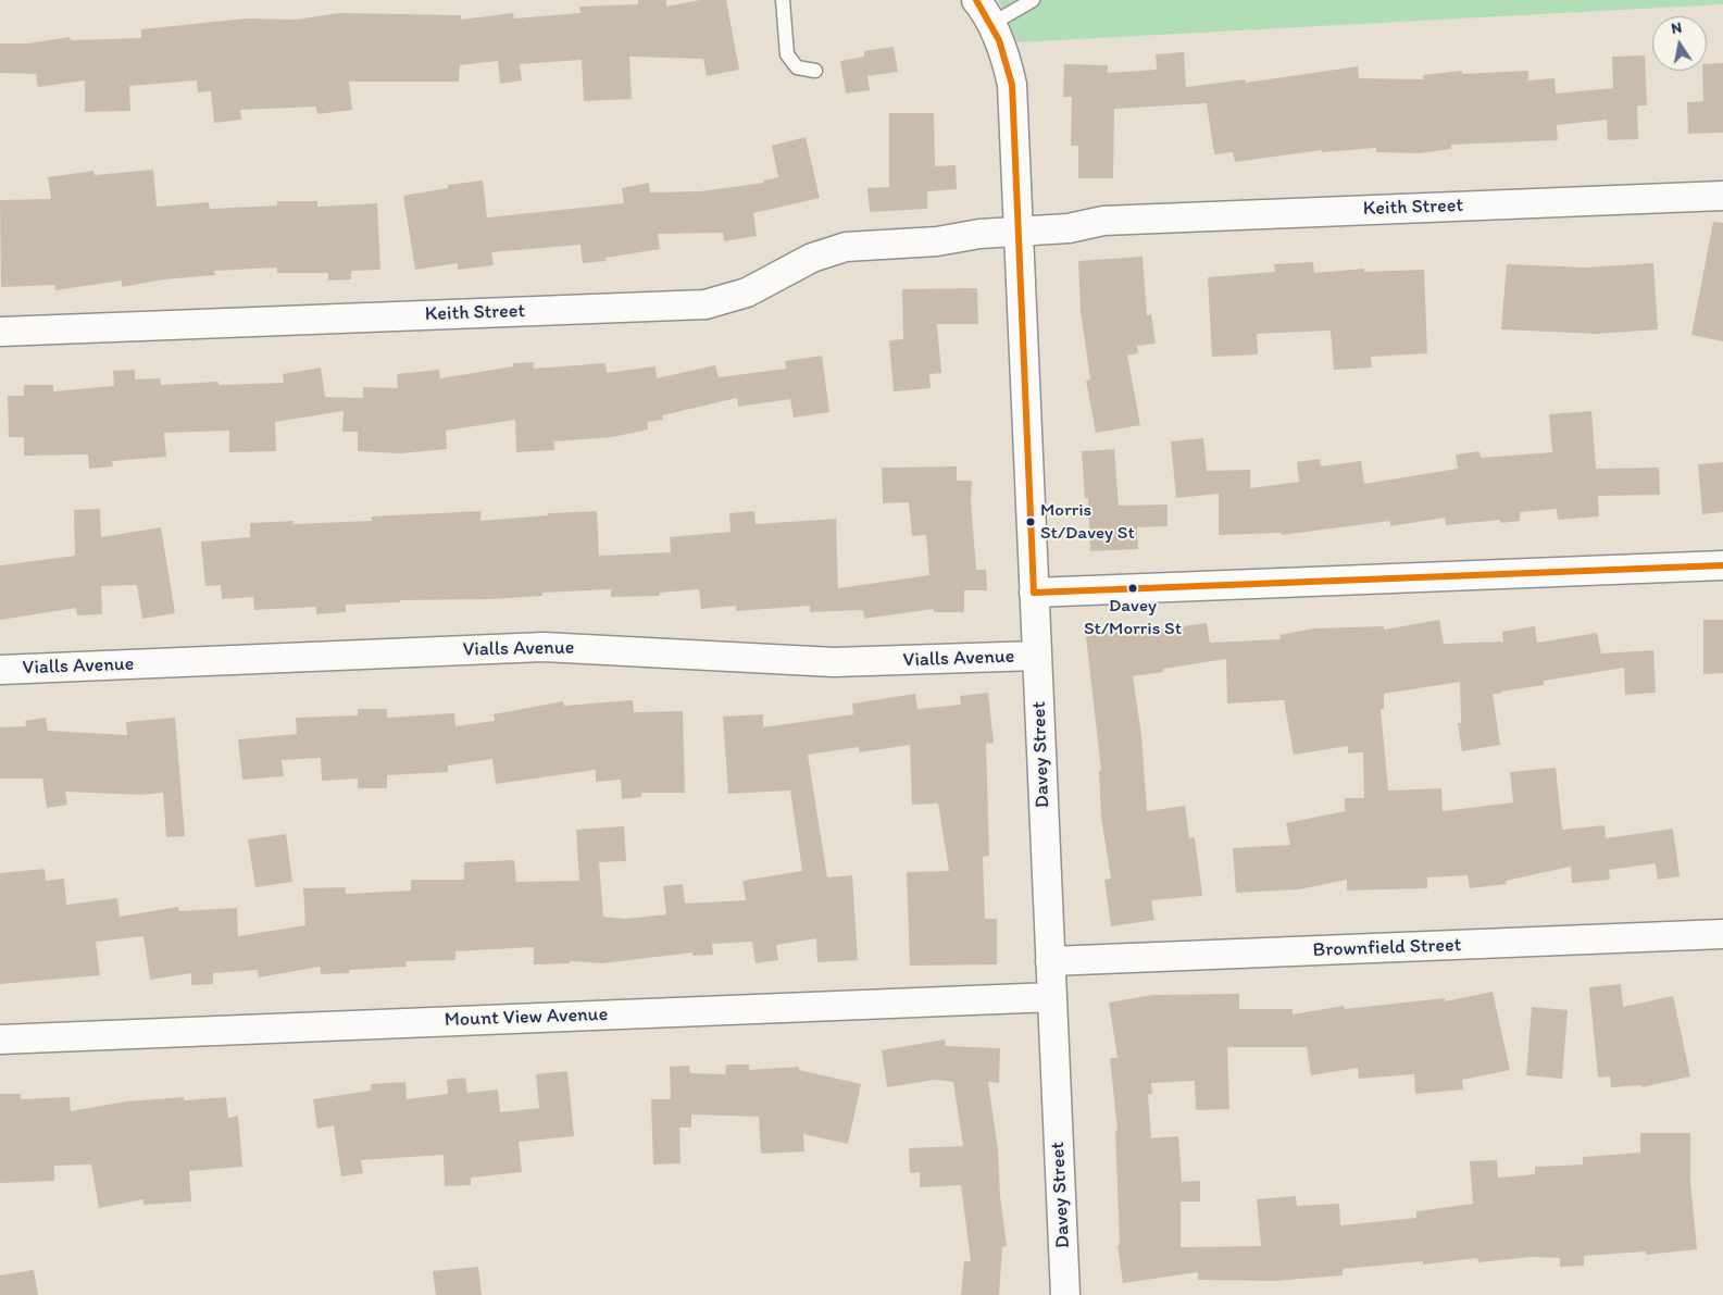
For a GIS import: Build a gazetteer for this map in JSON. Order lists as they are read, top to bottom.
{
  "streets": {
    "street": [
      "Keith Street",
      "Vialls Avenue",
      "Davey Street",
      "Brownfield Street",
      "Mount View Avenue"
    ]
  },
  "crossings": [
    ["Keith Street", "Davey Street"],
    ["Vialls Avenue", "Davey Street"],
    ["Davey Street", "Brownfield Street"],
    ["Davey Street", "Mount View Avenue"]
  ],
  "places": ["Morris St/Davey St", "Davey St/Morris St"],
  "north": "top"
}
